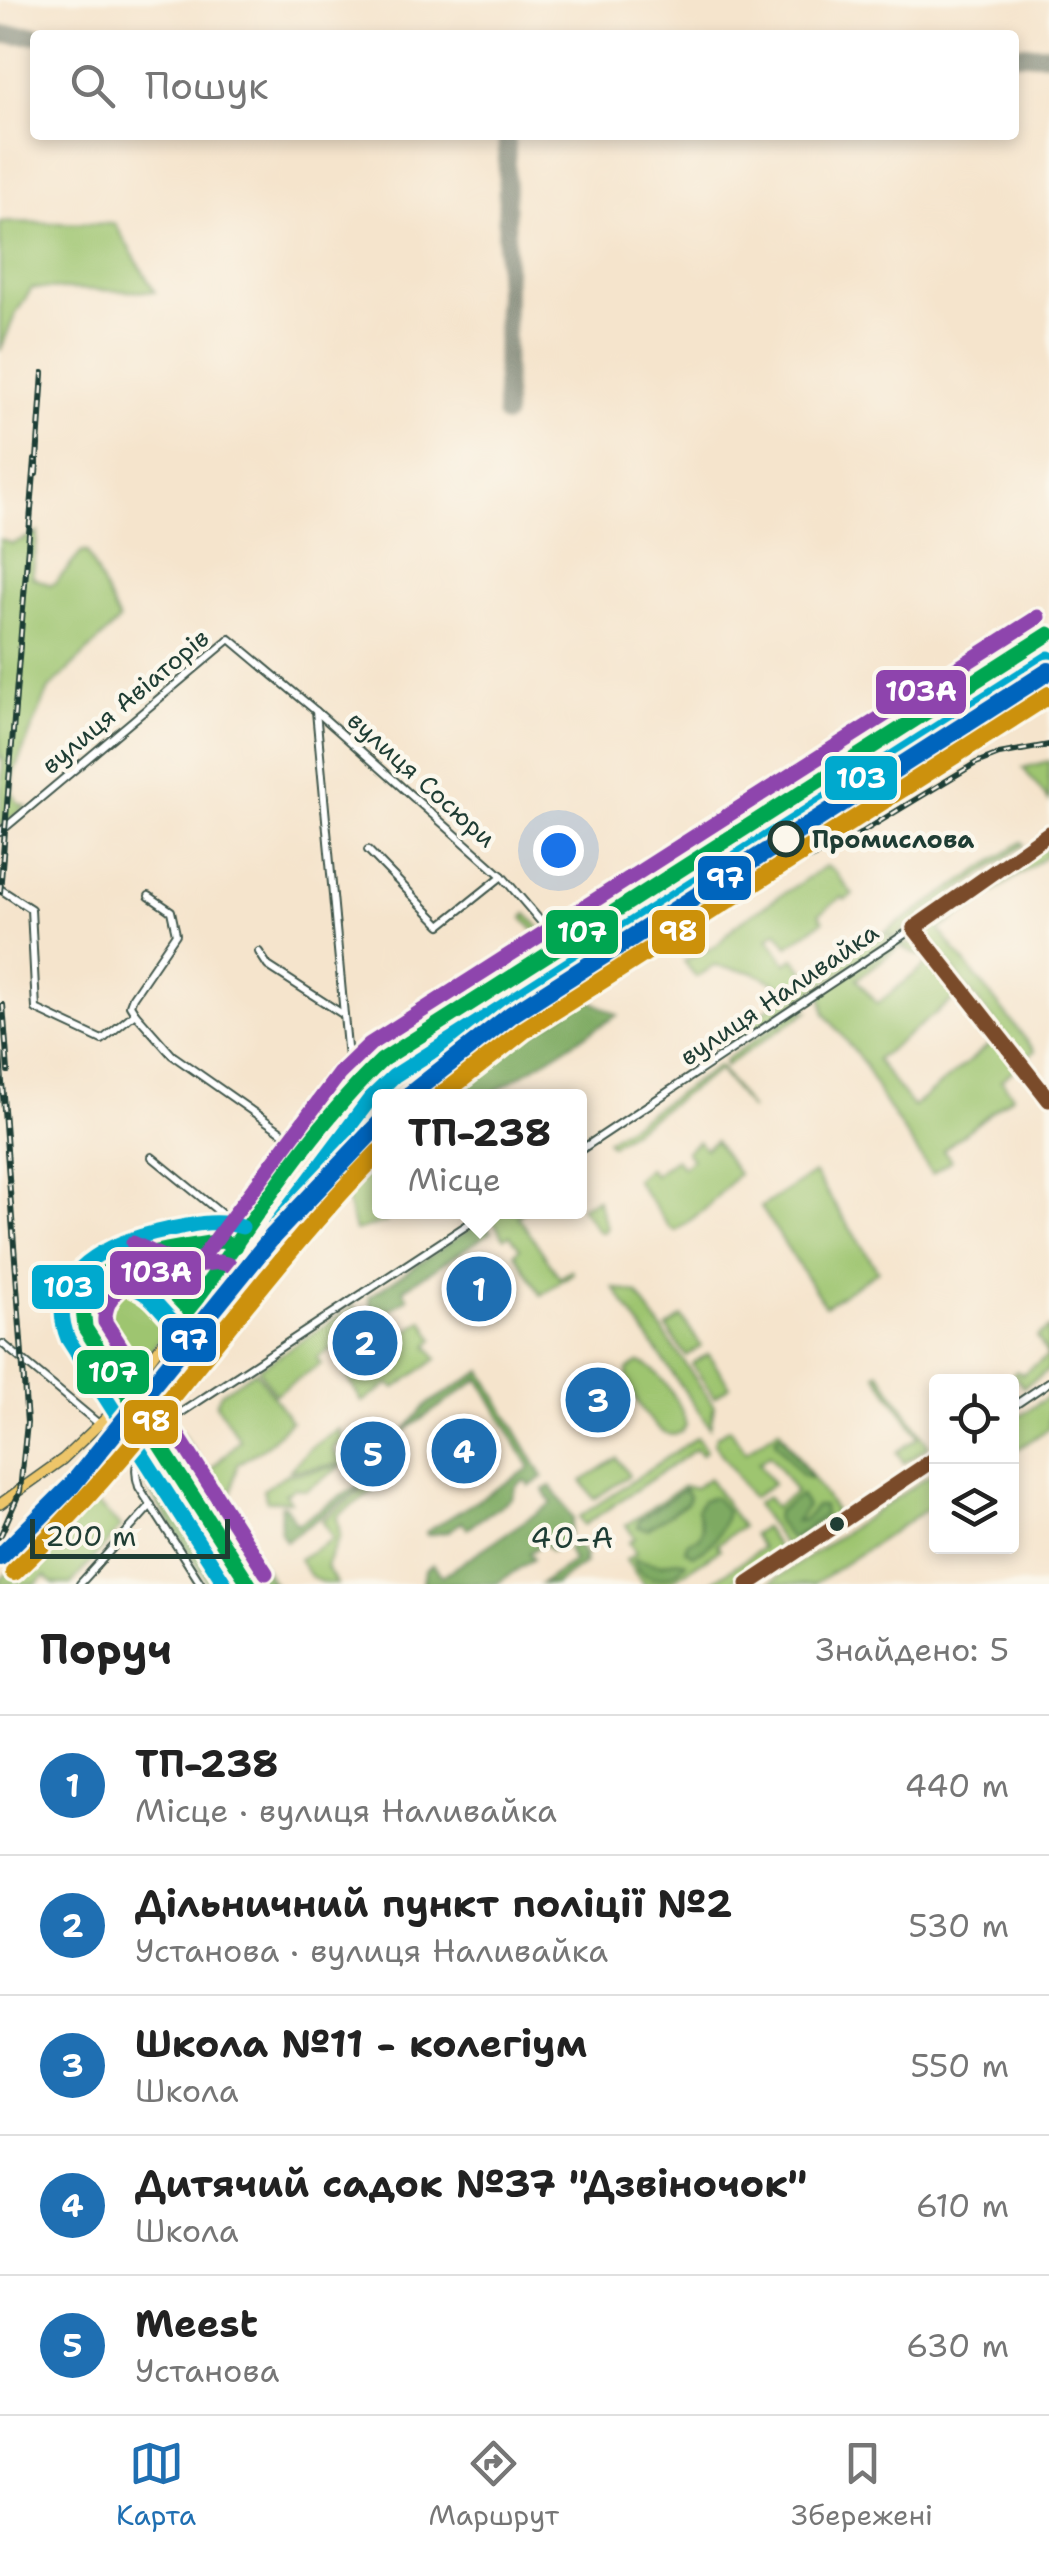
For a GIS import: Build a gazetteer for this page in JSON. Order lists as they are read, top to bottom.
{
  "streets": {
    "street": ["вулиця Авіаторів", "вулиця Сосюри", "вулиця Наливайка"]
  },
  "crossings": [
    ["вулиця Авіаторів", "вулиця Сосюри"]
  ],
  "districts": ["40-А"],
  "places": ["Промислова"],
  "lines": [
    "transit line 103А",
    "transit line 107",
    "transit line 103",
    "transit line 97",
    "transit line 98"
  ],
  "scale_bar": "200 m",
  "page": {
    "search": "Пошук",
    "popup": ["ТП-238", "Місце"],
    "pins": [
      "1",
      "2",
      "3",
      "4",
      "5"
    ],
    "scale": "200 m",
    "heading": ["Поруч", "Знайдено: 5"],
    "list": [
      {
        "mark": "1",
        "name": "ТП-238",
        "note": "Місце · вулиця Наливайка",
        "value": "440 m"
      },
      {
        "mark": "2",
        "name": "Дільничний пункт поліції №2",
        "note": "Установа · вулиця Наливайка",
        "value": "530 m"
      },
      {
        "mark": "3",
        "name": "Школа №11 - колегіум",
        "note": "Школа",
        "value": "550 m"
      },
      {
        "mark": "4",
        "name": "Дитячий садок №37 \"Дзвіночок\"",
        "note": "Школа",
        "value": "610 m"
      },
      {
        "mark": "5",
        "name": "Meest",
        "note": "Установа",
        "value": "630 m"
      }
    ],
    "nav": ["Карта", "Маршрут", "Збережені"]
  }
}
